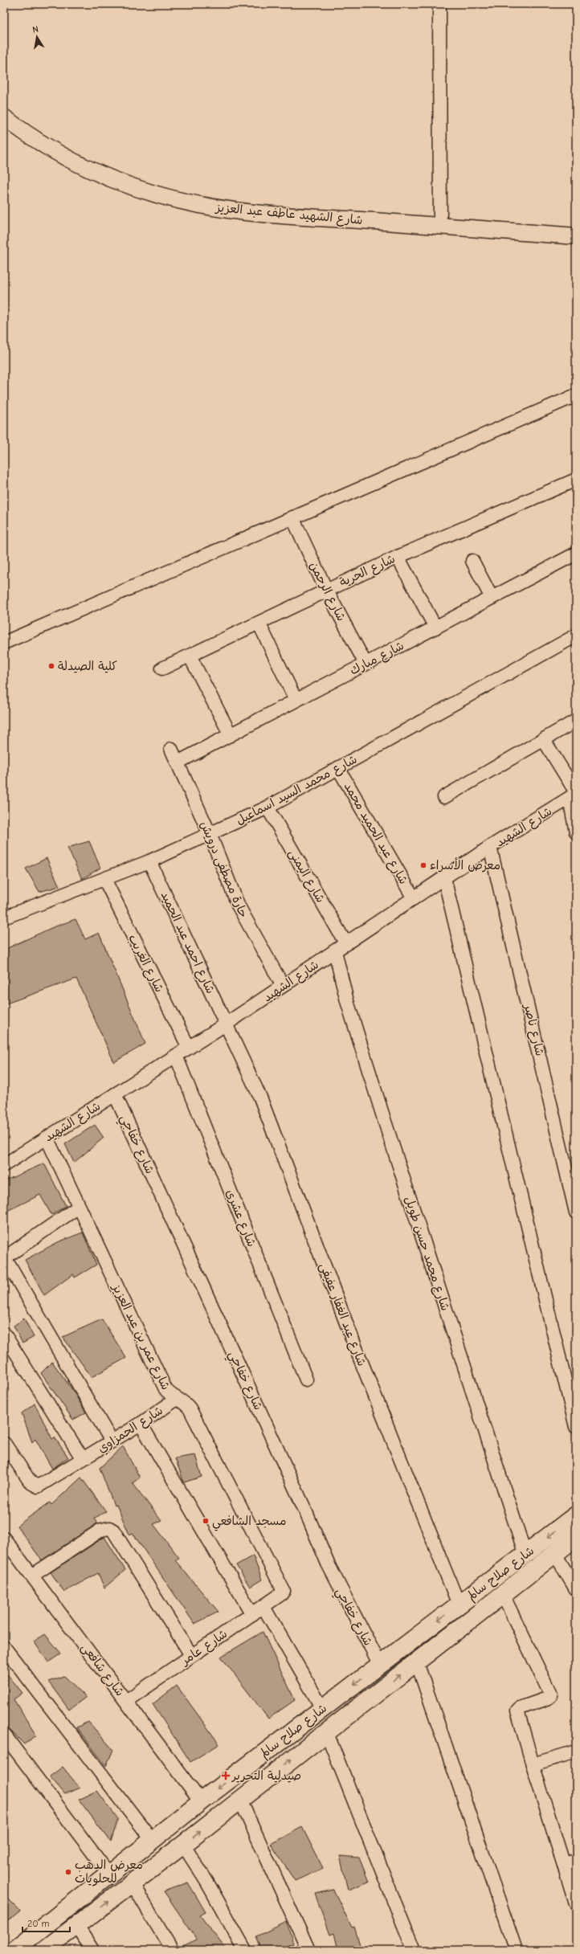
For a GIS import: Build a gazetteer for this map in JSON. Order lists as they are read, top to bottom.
{
  "streets": {
    "main road": ["شارع صلاح سالم"],
    "street": [
      "شارع الشهيد عاطف عبد العزيز",
      "شارع الحرية",
      "شارع الرحمن",
      "شارع مبارك",
      "شارع محمد السيد اسماعيل",
      "شارع الشهيد",
      "شارع عبد الحميد محمد",
      "حارة مصطفى درويش",
      "شارع اليمنى",
      "شارع احمد عبد الحميد",
      "شارع الغريب",
      "شارع ناصر",
      "شارع خفاجي",
      "شارع عشرى",
      "شارع محمد حسن طويل",
      "شارع عبد الغفار عفيفى",
      "شارع عمر بن عبد العزيز",
      "شارع الحمزاوي",
      "شارع عامر",
      "شارع شافعى"
    ]
  },
  "crossings": [
    ["شارع الحرية", "شارع الرحمن"],
    ["شارع الرحمن", "شارع مبارك"],
    ["شارع مبارك", "حارة مصطفى درويش"],
    ["شارع محمد السيد اسماعيل", "شارع عبد الحميد محمد"],
    ["شارع محمد السيد اسماعيل", "حارة مصطفى درويش"],
    ["شارع محمد السيد اسماعيل", "شارع اليمنى"],
    ["شارع محمد السيد اسماعيل", "شارع احمد عبد الحميد"],
    ["شارع محمد السيد اسماعيل", "شارع الغريب"],
    ["شارع الشهيد", "شارع عبد الحميد محمد"],
    ["شارع الشهيد", "حارة مصطفى درويش"],
    ["شارع الشهيد", "شارع اليمنى"],
    ["شارع الشهيد", "شارع احمد عبد الحميد"],
    ["شارع الشهيد", "شارع الغريب"],
    ["شارع الشهيد", "شارع ناصر"],
    ["شارع الشهيد", "شارع خفاجي"],
    ["شارع الشهيد", "شارع عشرى"],
    ["شارع الشهيد", "شارع محمد حسن طويل"],
    ["شارع الشهيد", "شارع عبد الغفار عفيفى"],
    ["شارع الشهيد", "شارع عمر بن عبد العزيز"],
    ["شارع احمد عبد الحميد", "شارع عبد الغفار عفيفى"],
    ["شارع خفاجي", "شارع صلاح سالم"],
    ["شارع محمد حسن طويل", "شارع صلاح سالم"],
    ["شارع عبد الغفار عفيفى", "شارع صلاح سالم"],
    ["شارع عمر بن عبد العزيز", "شارع الحمزاوي"],
    ["شارع عمر بن عبد العزيز", "شارع عامر"],
    ["شارع صلاح سالم", "شارع شافعى"],
    ["شارع عامر", "شارع شافعى"]
  ],
  "places": {
    "other": [
      "كلية الصيدلة",
      "معرض الأسراء",
      "مسجد الشافعي",
      "معرض الدهب للحلويات"
    ],
    "health": ["صيدلية التحرير"]
  },
  "scale_bar": "20 m",
  "north": "top"
}
